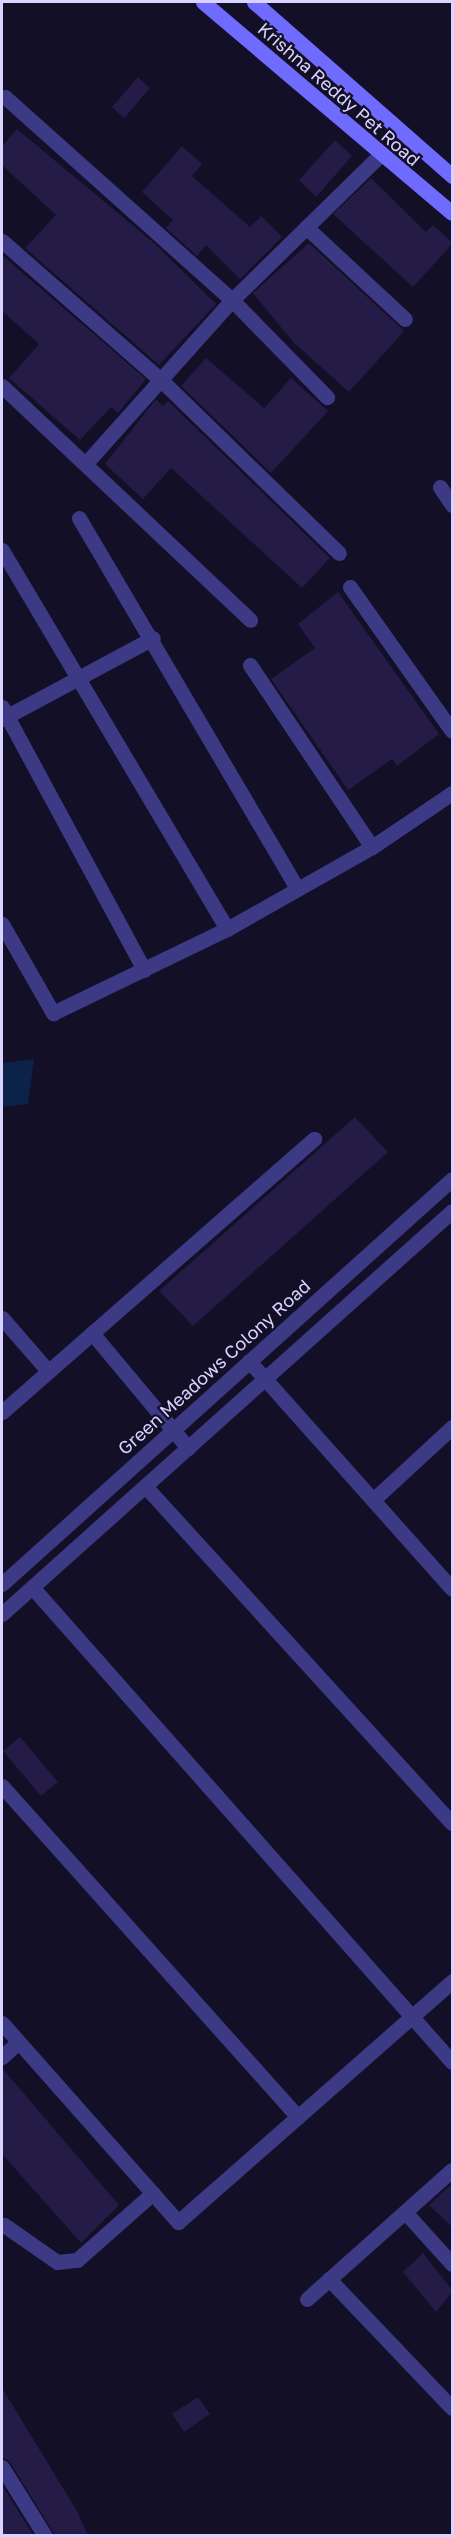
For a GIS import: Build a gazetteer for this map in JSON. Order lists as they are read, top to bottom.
{
  "streets": {
    "main road": ["Krishna Reddy Pet Road"],
    "street": ["Green Meadows Colony Road"]
  }
}
